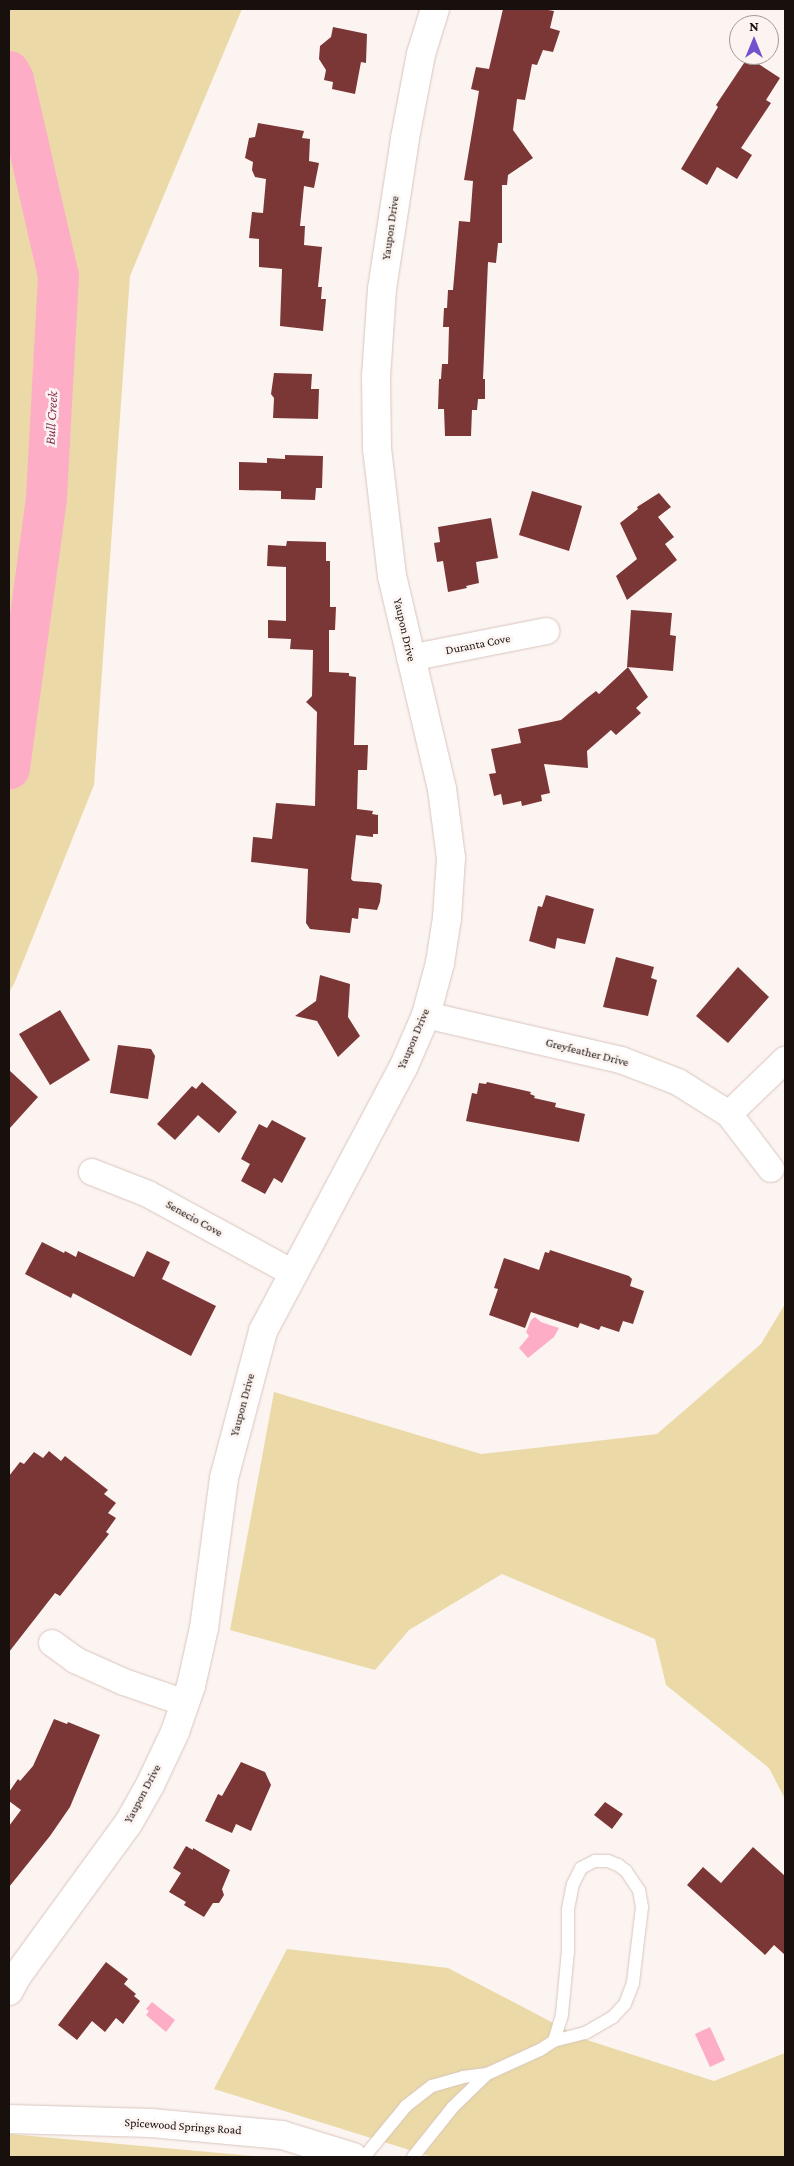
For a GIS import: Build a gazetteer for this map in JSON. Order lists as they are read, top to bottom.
{
  "streets": {
    "street": [
      "Yaupon Drive",
      "Duranta Cove",
      "Greyfeather Drive",
      "Senecio Cove",
      "Spicewood Springs Road"
    ]
  },
  "crossings": [
    ["Yaupon Drive", "Duranta Cove"],
    ["Yaupon Drive", "Greyfeather Drive"],
    ["Yaupon Drive", "Senecio Cove"]
  ],
  "water": ["Bull Creek"],
  "north": "top"
}
